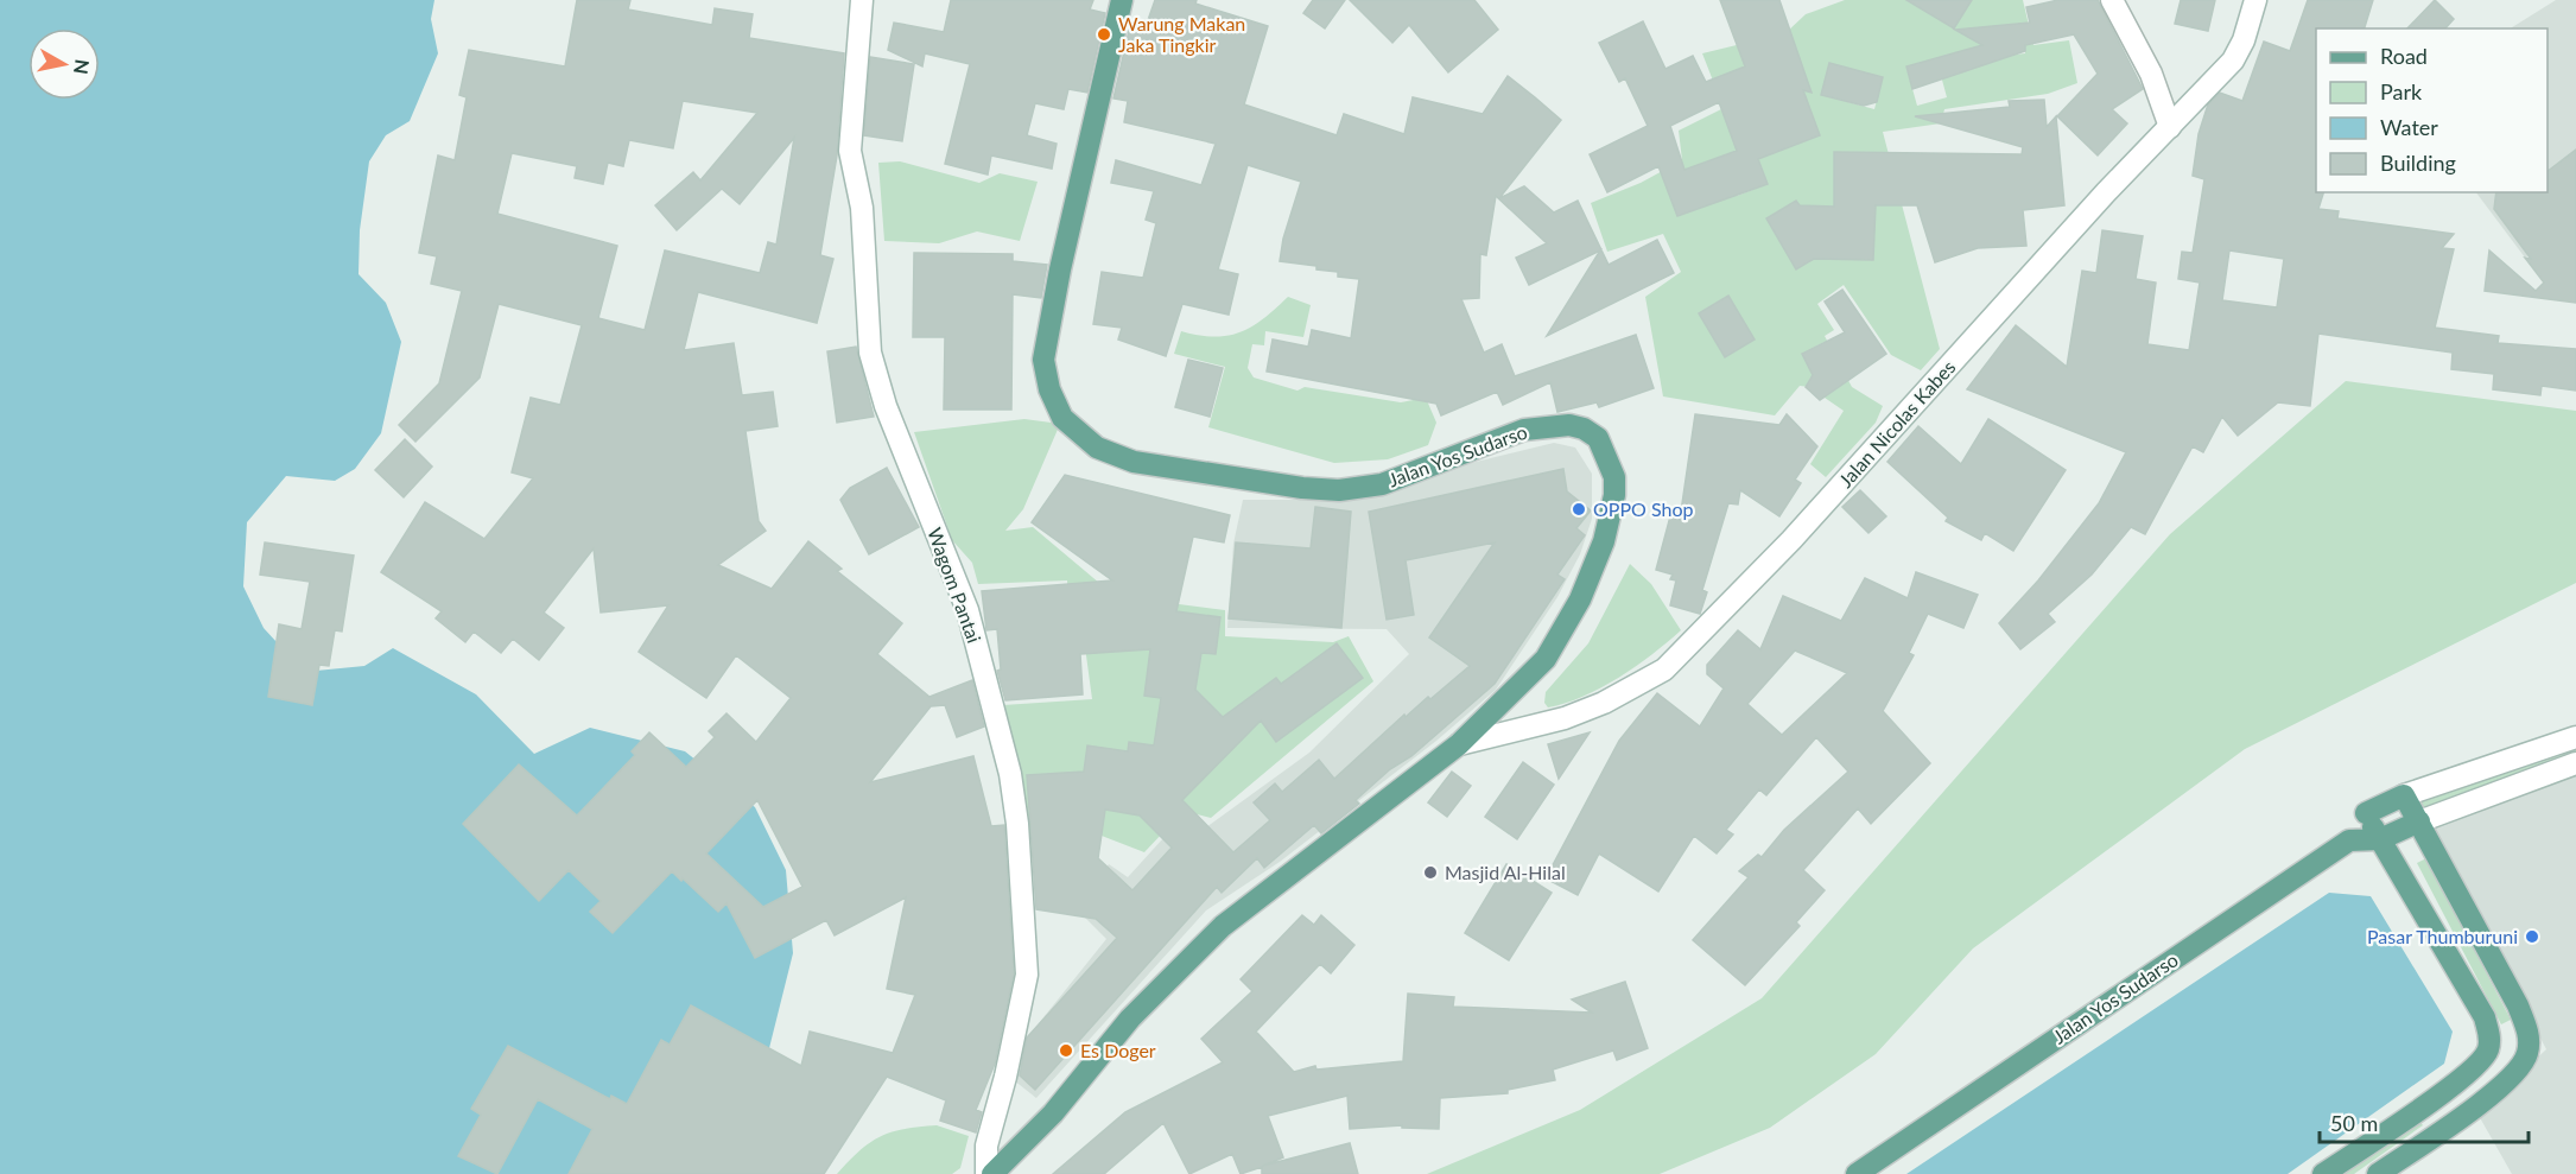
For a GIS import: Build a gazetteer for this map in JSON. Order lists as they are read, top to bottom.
{
  "streets": {
    "main road": ["Jalan Nicolas Kabes", "Jalan Yos Sudarso", "Wagom Pantai"]
  },
  "crossings": [
    ["Jalan Nicolas Kabes", "Jalan Yos Sudarso"]
  ],
  "places": [
    "Warung Makan Jaka Tingkir",
    "OPPO Shop",
    "Masjid Al-Hilal",
    "Pasar Thumburuni",
    "Es Doger"
  ],
  "legend": [
    "Road",
    "Park",
    "Water",
    "Building"
  ],
  "scale_bar": "50 m",
  "north": "right"
}
